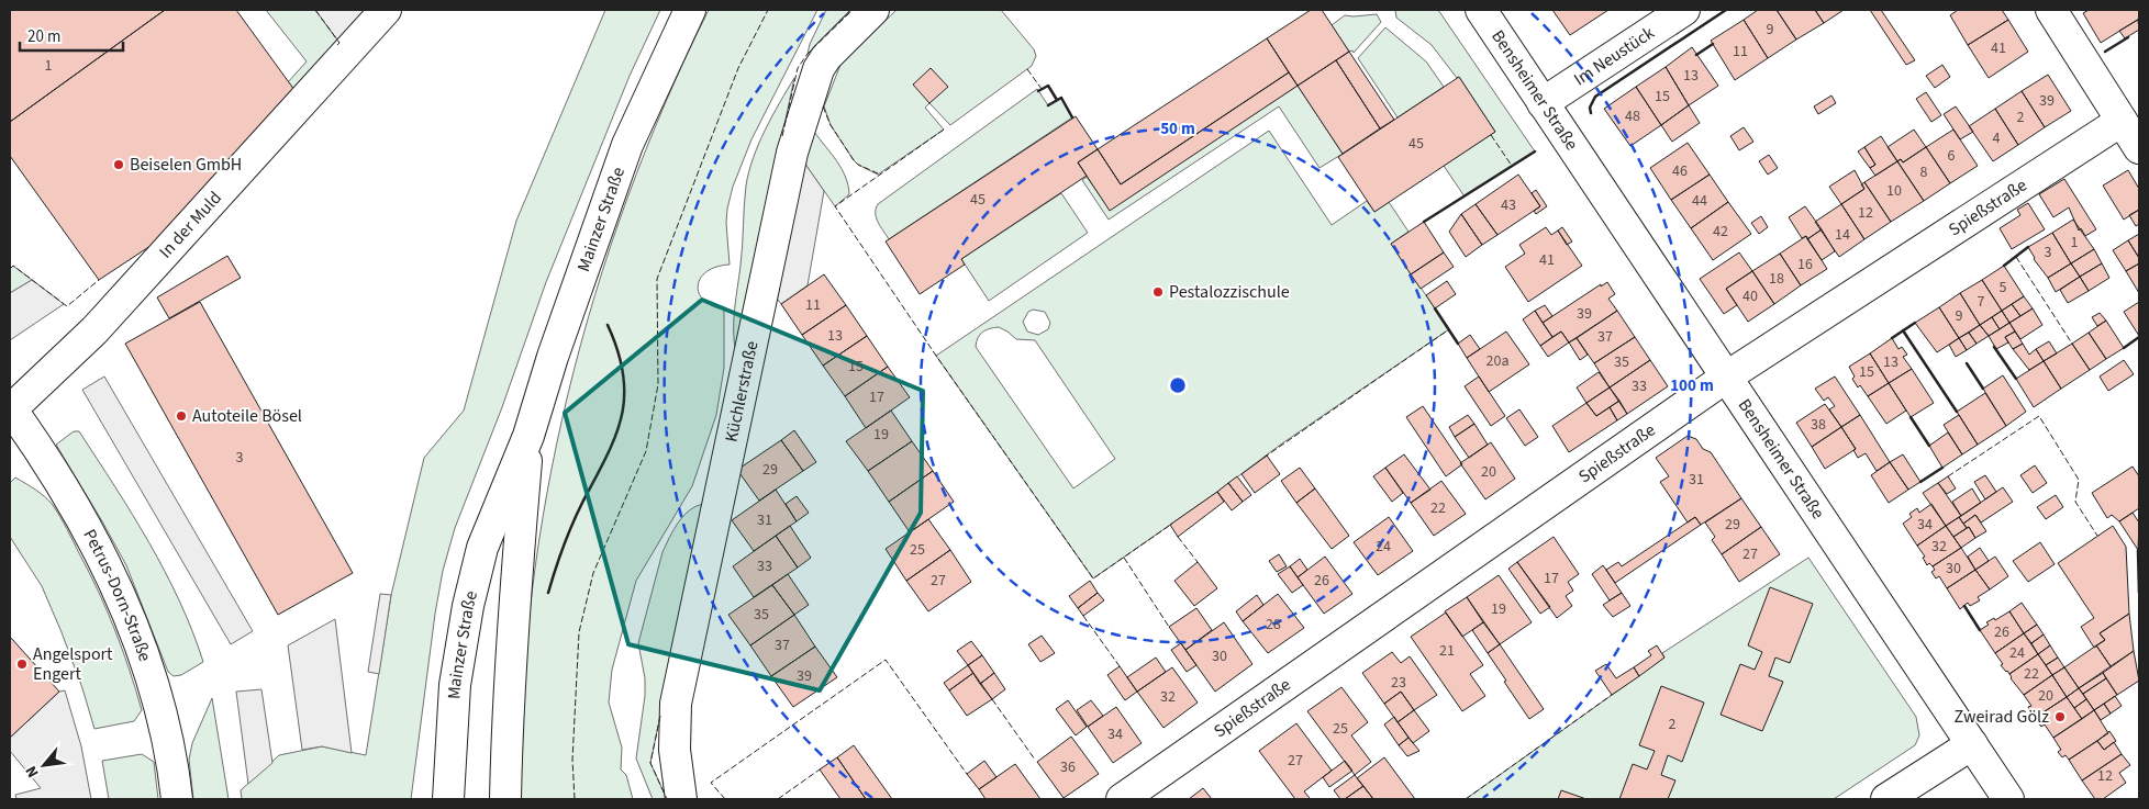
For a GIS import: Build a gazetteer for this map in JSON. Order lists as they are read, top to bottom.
{
  "streets": {
    "street": [
      "Im Neustück",
      "Bensheimer Straße",
      "Spießstraße",
      "Mainzer Straße",
      "In der Muld",
      "Küchlerstraße",
      "Petrus-Dorn-Straße"
    ]
  },
  "crossings": [
    ["Im Neustück", "Bensheimer Straße"],
    ["Bensheimer Straße", "Spießstraße"],
    ["In der Muld", "Petrus-Dorn-Straße"]
  ],
  "places": [
    "Beiselen GmbH",
    "Pestalozzischule",
    "Autoteile Bösel",
    "Angelsport Engert",
    "Zweirad Gölz"
  ],
  "house_numbers": [
    "9",
    "41",
    "11",
    "1",
    "13",
    "15",
    "39",
    "48",
    "2",
    "4",
    "45",
    "6",
    "46",
    "8",
    "10",
    "45",
    "44",
    "43",
    "12",
    "42",
    "14",
    "1",
    "3",
    "41",
    "16",
    "18",
    "5",
    "40",
    "7",
    "11",
    "39",
    "9",
    "13",
    "37",
    "20a",
    "35",
    "13",
    "15",
    "15",
    "33",
    "17",
    "38",
    "19",
    "3",
    "29",
    "20",
    "31",
    "22",
    "31",
    "29",
    "34",
    "24",
    "32",
    "25",
    "27",
    "33",
    "30",
    "17",
    "27",
    "26",
    "19",
    "35",
    "28",
    "26",
    "37",
    "21",
    "24",
    "30",
    "22",
    "39",
    "23",
    "20",
    "32",
    "2",
    "25",
    "34",
    "27",
    "36",
    "12"
  ],
  "scale_bar": "20 m",
  "north": "bottom left",
  "rings": ["50 m", "100 m"]
}
